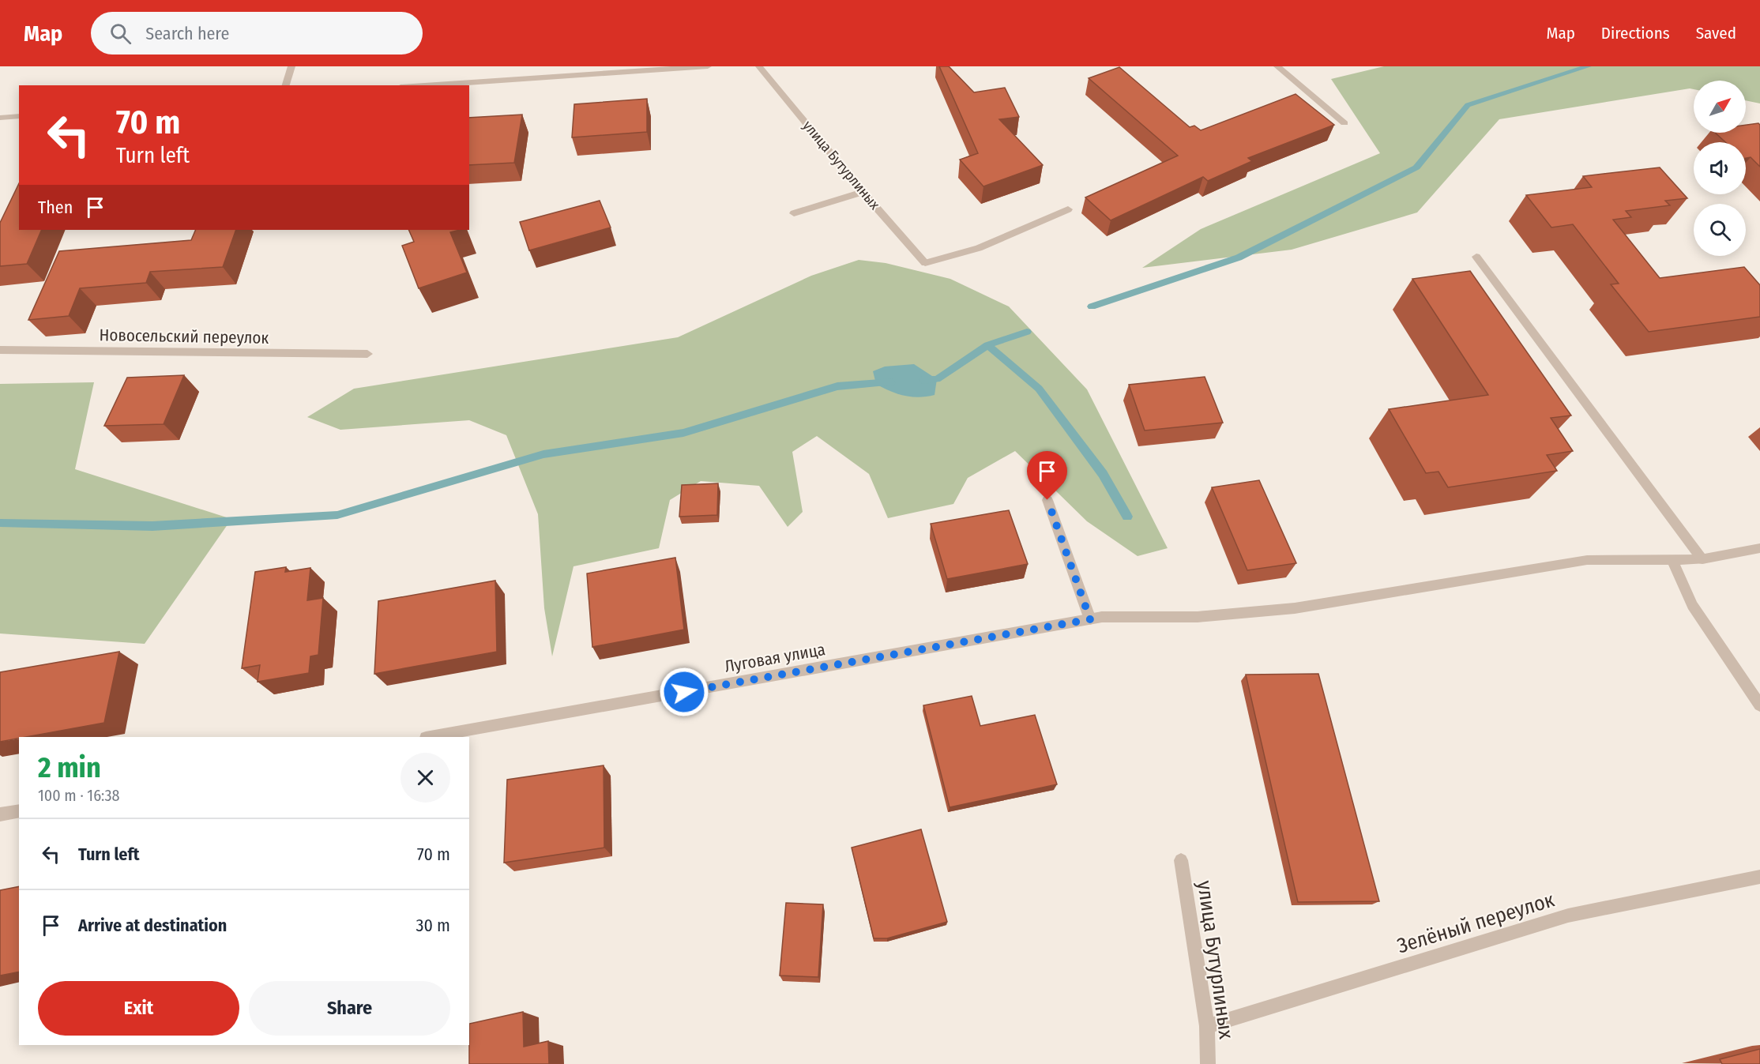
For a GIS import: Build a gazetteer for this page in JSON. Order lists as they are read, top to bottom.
{
  "streets": {
    "street": [
      "улица Бутурлиных",
      "Новосельский переулок",
      "Луговая улица",
      "Зелёный переулок"
    ]
  },
  "crossings": [
    ["улица Бутурлиных", "Зелёный переулок"]
  ],
  "north": "top right",
  "page": {
    "header": "Map",
    "search": "Search here",
    "nav": ["Map", "Directions", "Saved"],
    "turn": ["70 m", "Turn left"],
    "then": "Then",
    "heading": ["2 min", "100 m · 16:38"],
    "list": [
      {
        "name": "Turn left",
        "value": "70 m"
      },
      {
        "name": "Arrive at destination",
        "value": "30 m"
      }
    ],
    "buttons": ["Exit", "Share"]
  }
}
